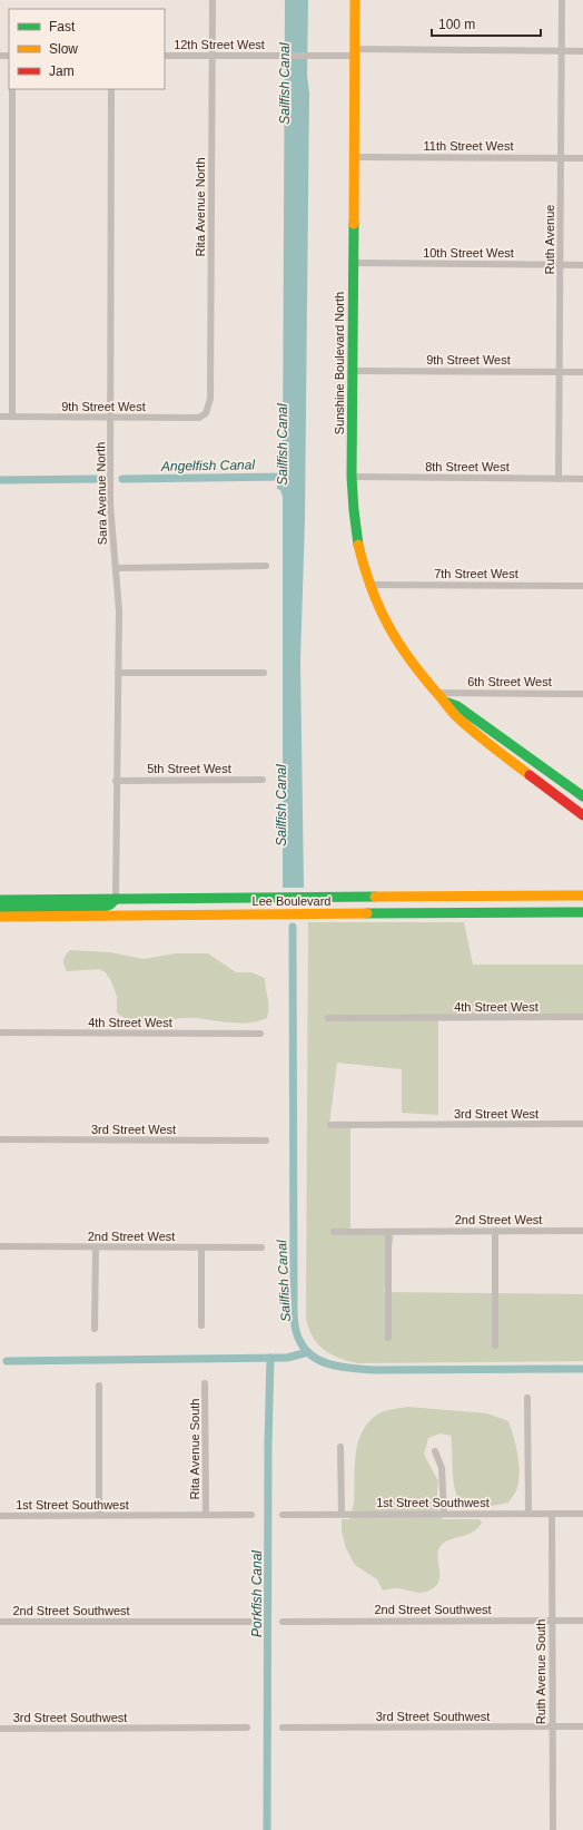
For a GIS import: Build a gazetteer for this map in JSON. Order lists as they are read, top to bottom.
{
  "streets": {
    "main road": ["Sunshine Boulevard North", "Lee Boulevard"],
    "street": [
      "12th Street West",
      "11th Street West",
      "Rita Avenue North",
      "Ruth Avenue",
      "10th Street West",
      "9th Street West",
      "8th Street West",
      "Sara Avenue North",
      "7th Street West",
      "6th Street West",
      "5th Street West",
      "4th Street West",
      "3rd Street West",
      "2nd Street West",
      "Rita Avenue South",
      "1st Street Southwest",
      "2nd Street Southwest",
      "Ruth Avenue South",
      "3rd Street Southwest"
    ]
  },
  "crossings": [
    ["12th Street West", "Rita Avenue North"],
    ["12th Street West", "Ruth Avenue"],
    ["12th Street West", "Sunshine Boulevard North"],
    ["11th Street West", "Ruth Avenue"],
    ["11th Street West", "Sunshine Boulevard North"],
    ["Rita Avenue North", "9th Street West"],
    ["Ruth Avenue", "10th Street West"],
    ["Ruth Avenue", "9th Street West"],
    ["Ruth Avenue", "8th Street West"],
    ["10th Street West", "Sunshine Boulevard North"],
    ["9th Street West", "Sunshine Boulevard North"],
    ["9th Street West", "Sara Avenue North"],
    ["Sunshine Boulevard North", "8th Street West"],
    ["Sunshine Boulevard North", "7th Street West"],
    ["Sunshine Boulevard North", "6th Street West"],
    ["Sara Avenue North", "5th Street West"],
    ["Sara Avenue North", "Lee Boulevard"],
    ["Rita Avenue South", "1st Street Southwest"],
    ["1st Street Southwest", "Ruth Avenue South"],
    ["2nd Street Southwest", "Ruth Avenue South"],
    ["Ruth Avenue South", "3rd Street Southwest"]
  ],
  "water": ["Sailfish Canal", "Angelfish Canal", "Porkfish Canal"],
  "legend": ["Fast", "Slow", "Jam"],
  "scale_bar": "100 m"
}
